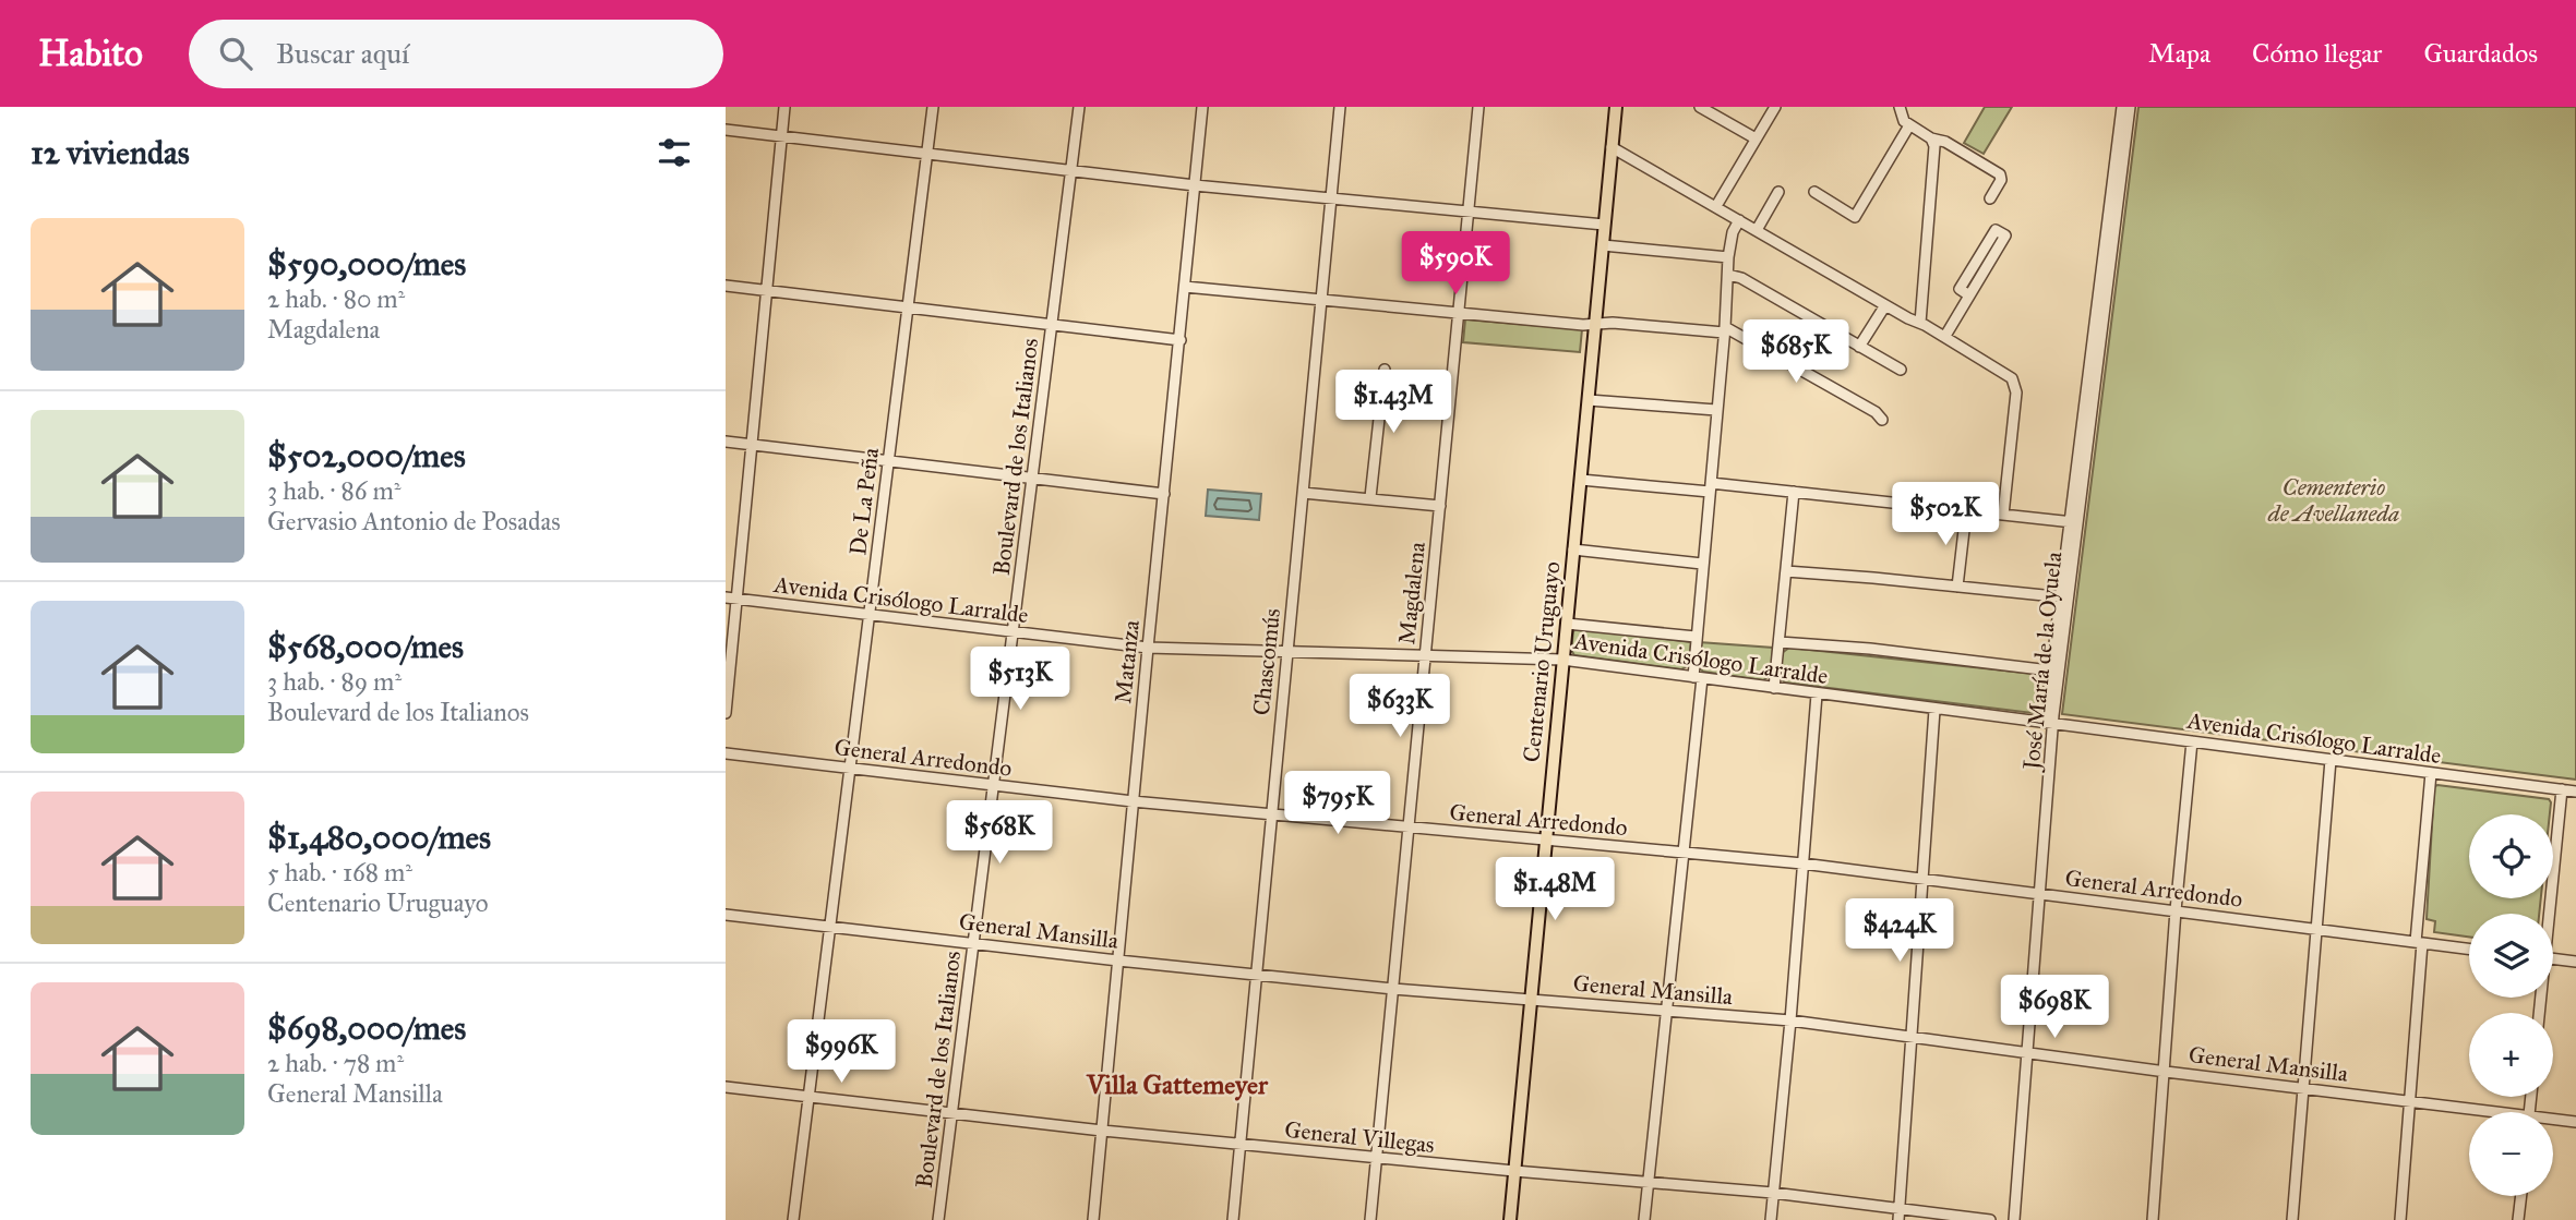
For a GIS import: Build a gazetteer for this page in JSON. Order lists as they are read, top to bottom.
{
  "streets": {
    "main road": ["Centenario Uruguayo"],
    "street": [
      "Boulevard de los Italianos",
      "De La Peña",
      "Magdalena",
      "Avenida Crisólogo Larralde",
      "José María de la Oyuela",
      "Matanza",
      "Chascomús",
      "General Arredondo",
      "General Mansilla",
      "General Villegas"
    ]
  },
  "crossings": [
    ["Boulevard de los Italianos", "Avenida Crisólogo Larralde"],
    ["Boulevard de los Italianos", "General Arredondo"],
    ["Boulevard de los Italianos", "General Mansilla"],
    ["Boulevard de los Italianos", "General Villegas"],
    ["De La Peña", "Avenida Crisólogo Larralde"],
    ["De La Peña", "General Arredondo"],
    ["De La Peña", "General Mansilla"],
    ["De La Peña", "General Villegas"],
    ["Magdalena", "Avenida Crisólogo Larralde"],
    ["Magdalena", "General Arredondo"],
    ["Magdalena", "General Mansilla"],
    ["Magdalena", "General Villegas"],
    ["Avenida Crisólogo Larralde", "José María de la Oyuela"],
    ["Avenida Crisólogo Larralde", "Matanza"],
    ["Avenida Crisólogo Larralde", "Chascomús"],
    ["Avenida Crisólogo Larralde", "Centenario Uruguayo"],
    ["José María de la Oyuela", "General Arredondo"],
    ["José María de la Oyuela", "General Mansilla"],
    ["Matanza", "General Arredondo"],
    ["Matanza", "General Mansilla"],
    ["Matanza", "General Villegas"],
    ["Chascomús", "General Arredondo"],
    ["Chascomús", "General Mansilla"],
    ["Chascomús", "General Villegas"],
    ["Centenario Uruguayo", "General Arredondo"],
    ["Centenario Uruguayo", "General Mansilla"],
    ["Centenario Uruguayo", "General Villegas"]
  ],
  "districts": ["Villa Gattemeyer"],
  "parks": ["Cementerio de Avellaneda"],
  "page": {
    "header": "Habito",
    "search": "Buscar aquí",
    "nav": ["Mapa", "Cómo llegar", "Guardados"],
    "heading": "12 viviendas",
    "list": [
      {
        "name": "$590,000/mes",
        "note": "2 hab. · 80 m² · Magdalena"
      },
      {
        "name": "$502,000/mes",
        "note": "3 hab. · 86 m² · Gervasio Antonio de Posadas"
      },
      {
        "name": "$568,000/mes",
        "note": "3 hab. · 89 m² · Boulevard de los Italianos"
      },
      {
        "name": "$1,480,000/mes",
        "note": "5 hab. · 168 m² · Centenario Uruguayo"
      },
      {
        "name": "$698,000/mes",
        "note": "2 hab. · 78 m² · General Mansilla"
      }
    ],
    "price": [
      "$590K",
      "$685K",
      "$1.43M",
      "$502K",
      "$513K",
      "$633K",
      "$795K",
      "$568K",
      "$1.48M",
      "$424K",
      "$698K",
      "$996K"
    ],
    "map_buttons": ["+", "−"]
  }
}
